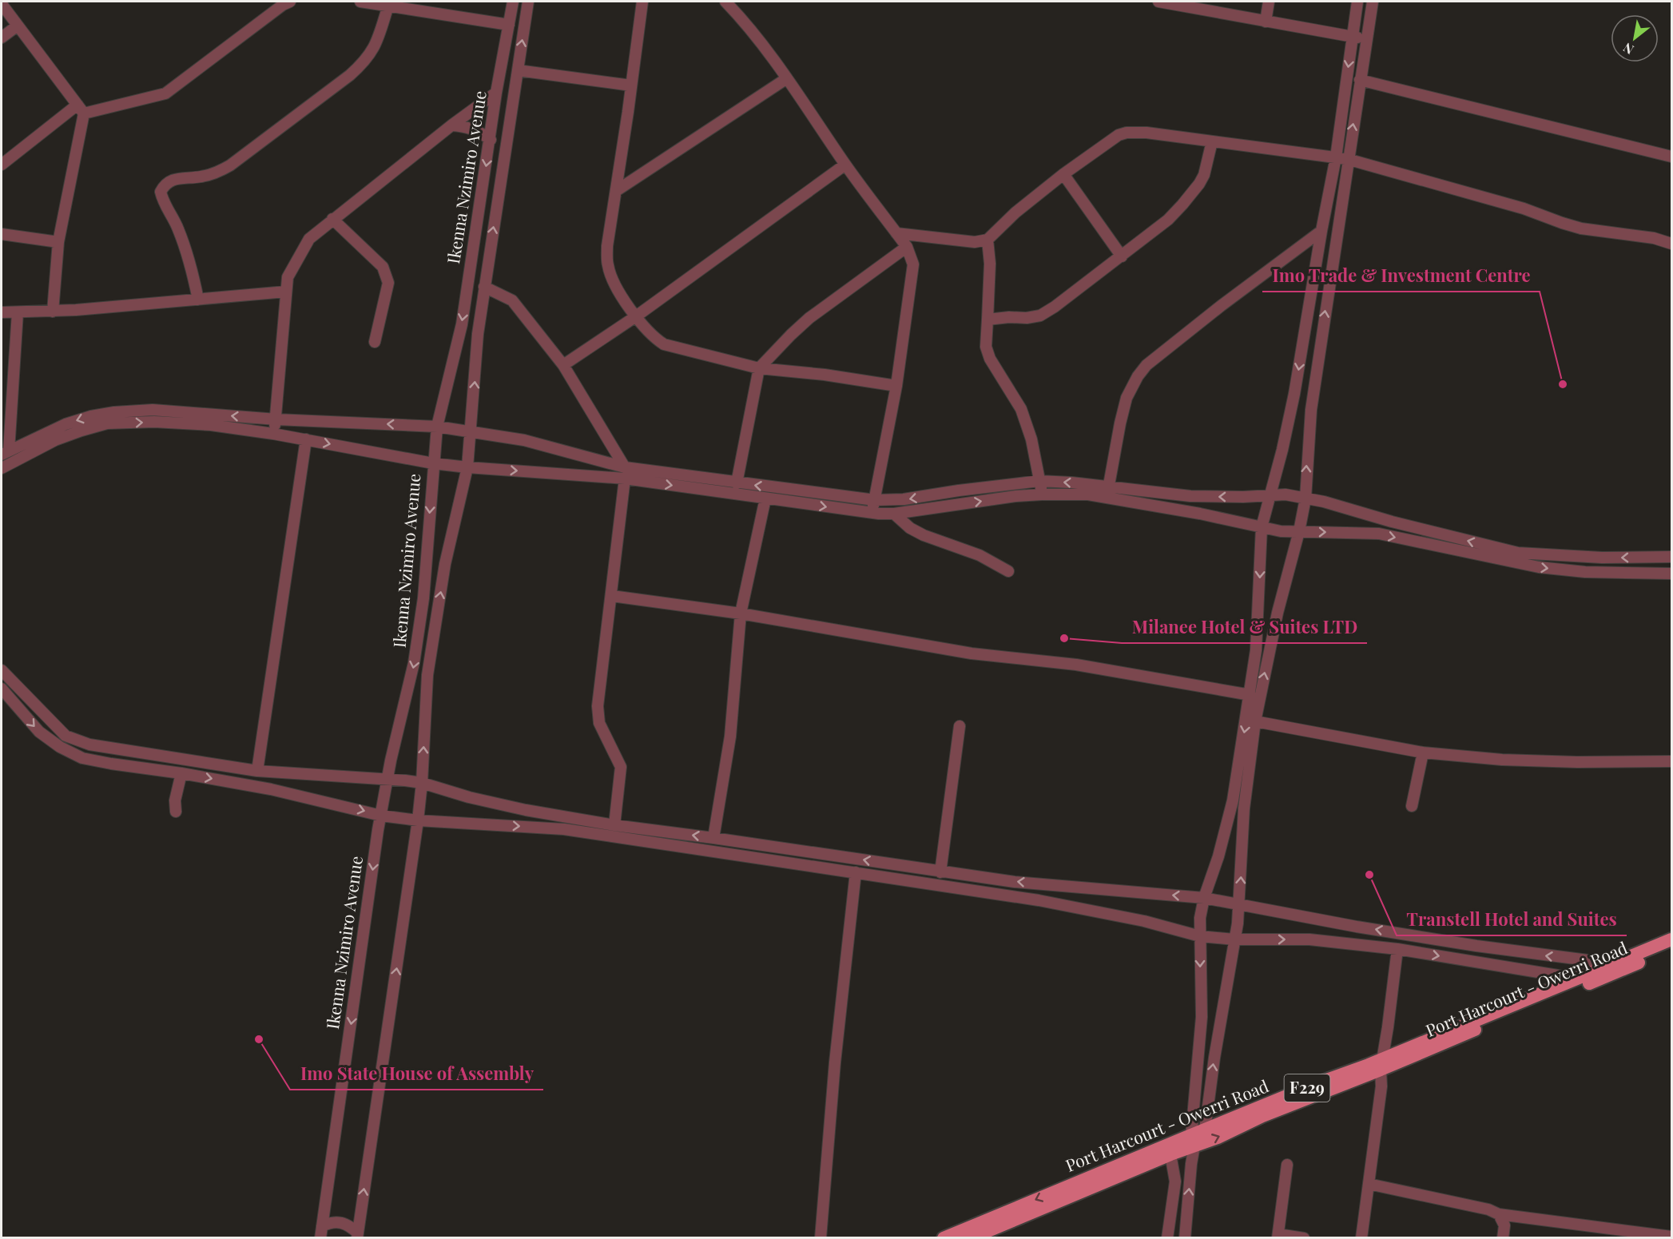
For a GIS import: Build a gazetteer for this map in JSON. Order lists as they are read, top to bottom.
{
  "streets": {
    "main road": ["Port Harcourt - Owerri Road", "F229"],
    "street": ["Ikenna Nzimiro Avenue"]
  },
  "places": [
    "Imo Trade & Investment Centre",
    "Milanee Hotel & Suites LTD",
    "Transtell Hotel and Suites",
    "Imo State House of Assembly"
  ],
  "north": "bottom left"
}
